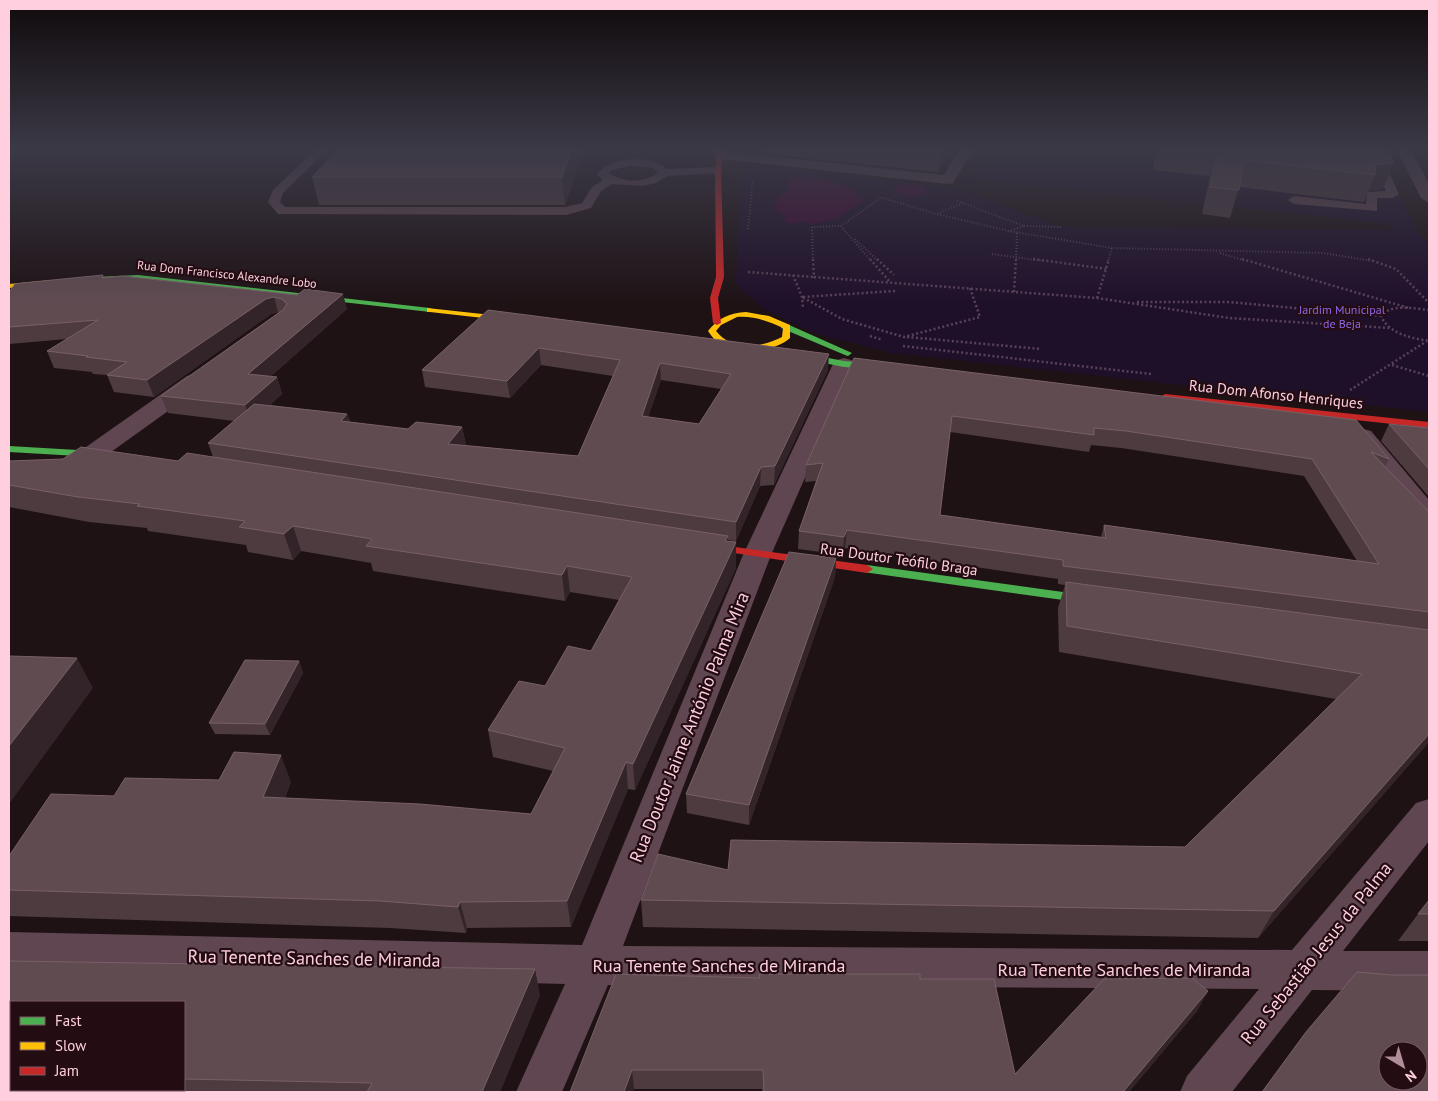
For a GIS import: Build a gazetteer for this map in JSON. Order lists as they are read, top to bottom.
{
  "streets": {
    "main road": ["Rua Dom Francisco Alexandre Lobo", "Rua Dom Afonso Henriques", "Rua Doutor Teófilo Braga"],
    "street": ["Rua Doutor Jaime António Palma Mira", "Rua Sebastião Jesus da Palma", "Rua Tenente Sanches de Miranda"]
  },
  "crossings": [
    ["Rua Doutor Teófilo Braga", "Rua Doutor Jaime António Palma Mira"],
    ["Rua Doutor Jaime António Palma Mira", "Rua Tenente Sanches de Miranda"],
    ["Rua Sebastião Jesus da Palma", "Rua Tenente Sanches de Miranda"]
  ],
  "parks": ["Jardim Municipal de Beja"],
  "legend": ["Fast", "Slow", "Jam"],
  "north": "bottom right"
}
